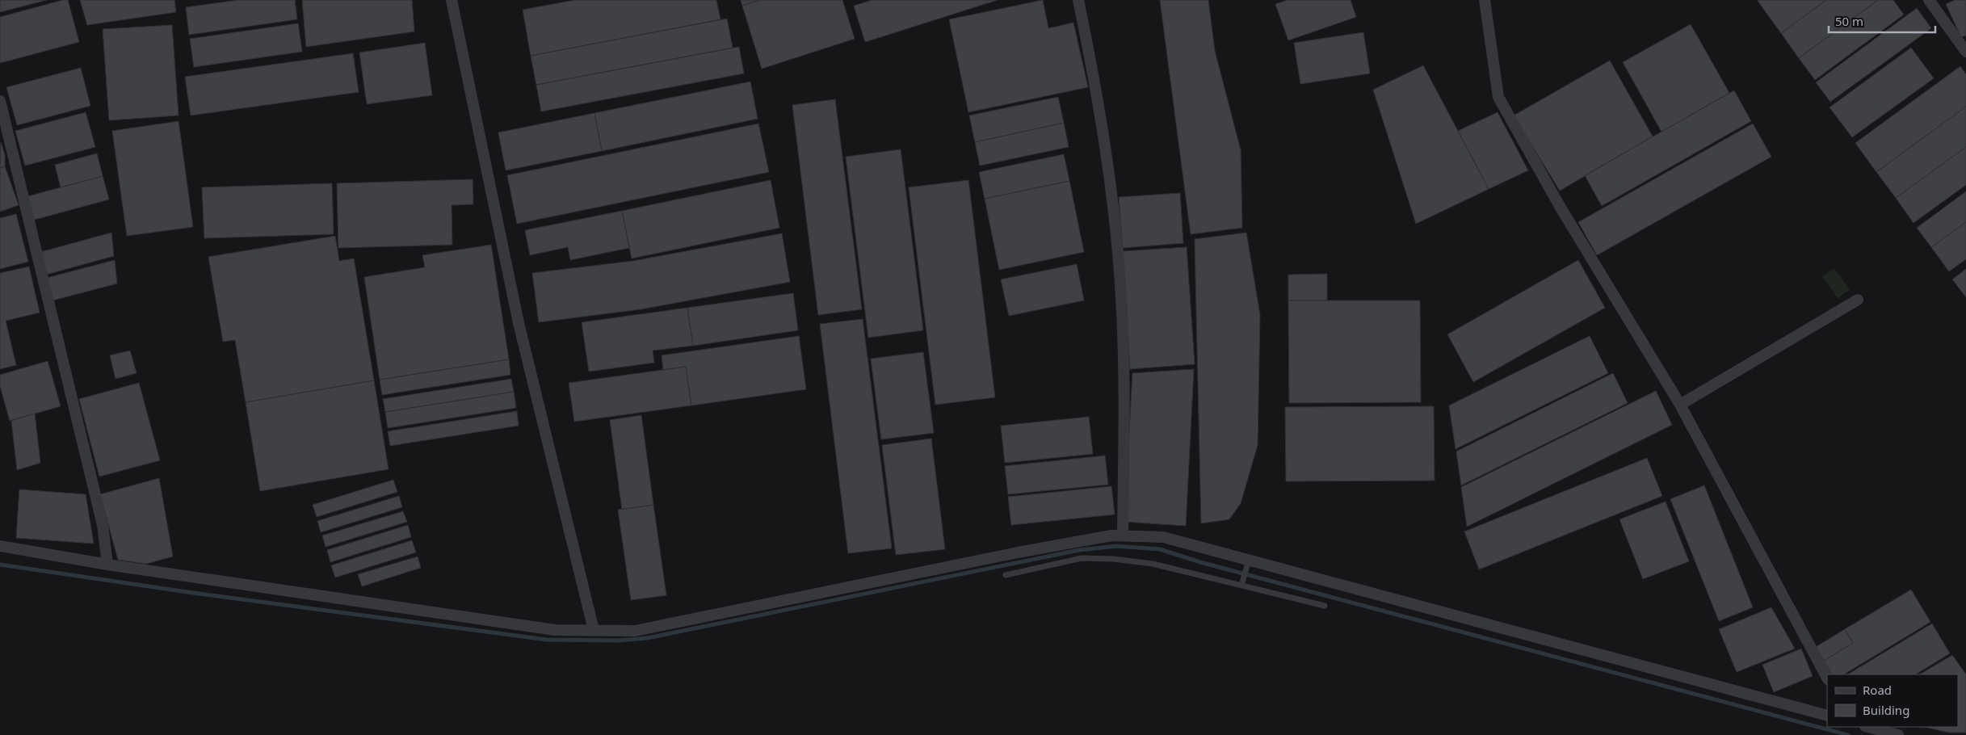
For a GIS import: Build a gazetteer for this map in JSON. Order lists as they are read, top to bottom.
{
  "legend": ["Road", "Building"],
  "scale_bar": "50 m"
}
